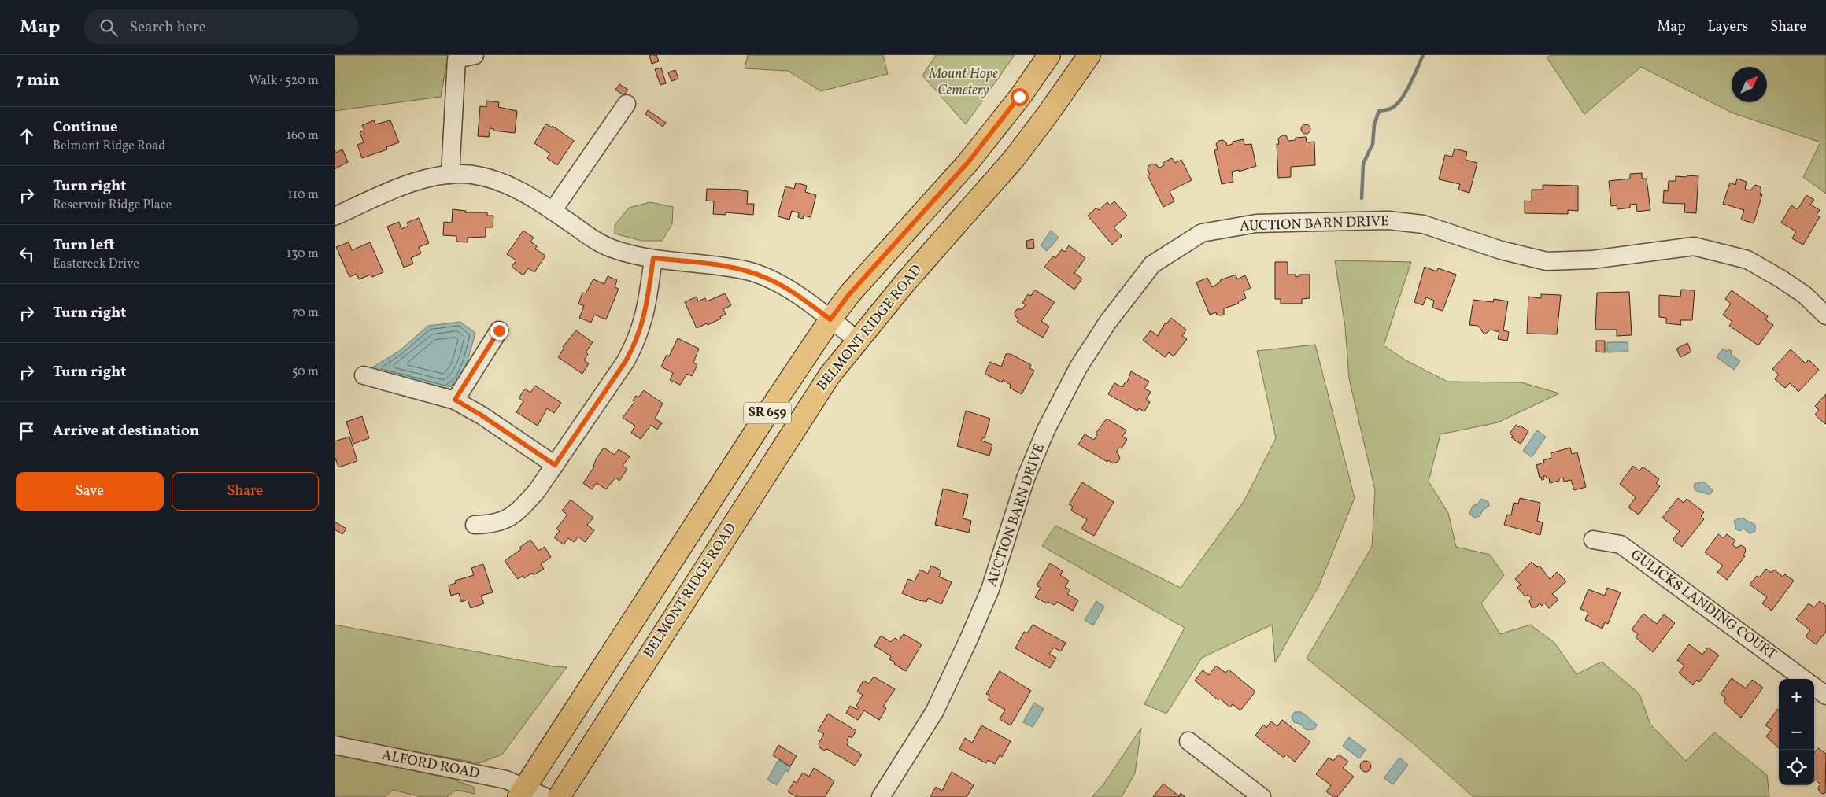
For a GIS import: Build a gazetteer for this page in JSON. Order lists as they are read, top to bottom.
{
  "streets": {
    "main road": ["BELMONT RIDGE ROAD", "SR 659"],
    "street": ["AUCTION BARN DRIVE", "GULICKS LANDING COURT", "ALFORD ROAD"]
  },
  "crossings": [
    ["SR 659", "ALFORD ROAD"]
  ],
  "parks": ["Mount Hope Cemetery"],
  "north": "top right",
  "page": {
    "header": "Map",
    "search": "Search here",
    "nav": ["Map", "Layers", "Share"],
    "heading": ["7 min", "Walk · 520 m"],
    "list": [
      ["Continue", "Belmont Ridge Road", "160 m"],
      ["Turn right", "Reservoir Ridge Place", "110 m"],
      ["Turn left", "Eastcreek Drive", "130 m"],
      ["Turn right", "70 m"],
      ["Turn right", "50 m"],
      "Arrive at destination"
    ],
    "buttons": ["Save", "Share"],
    "map_buttons": ["+", "−"]
  }
}
